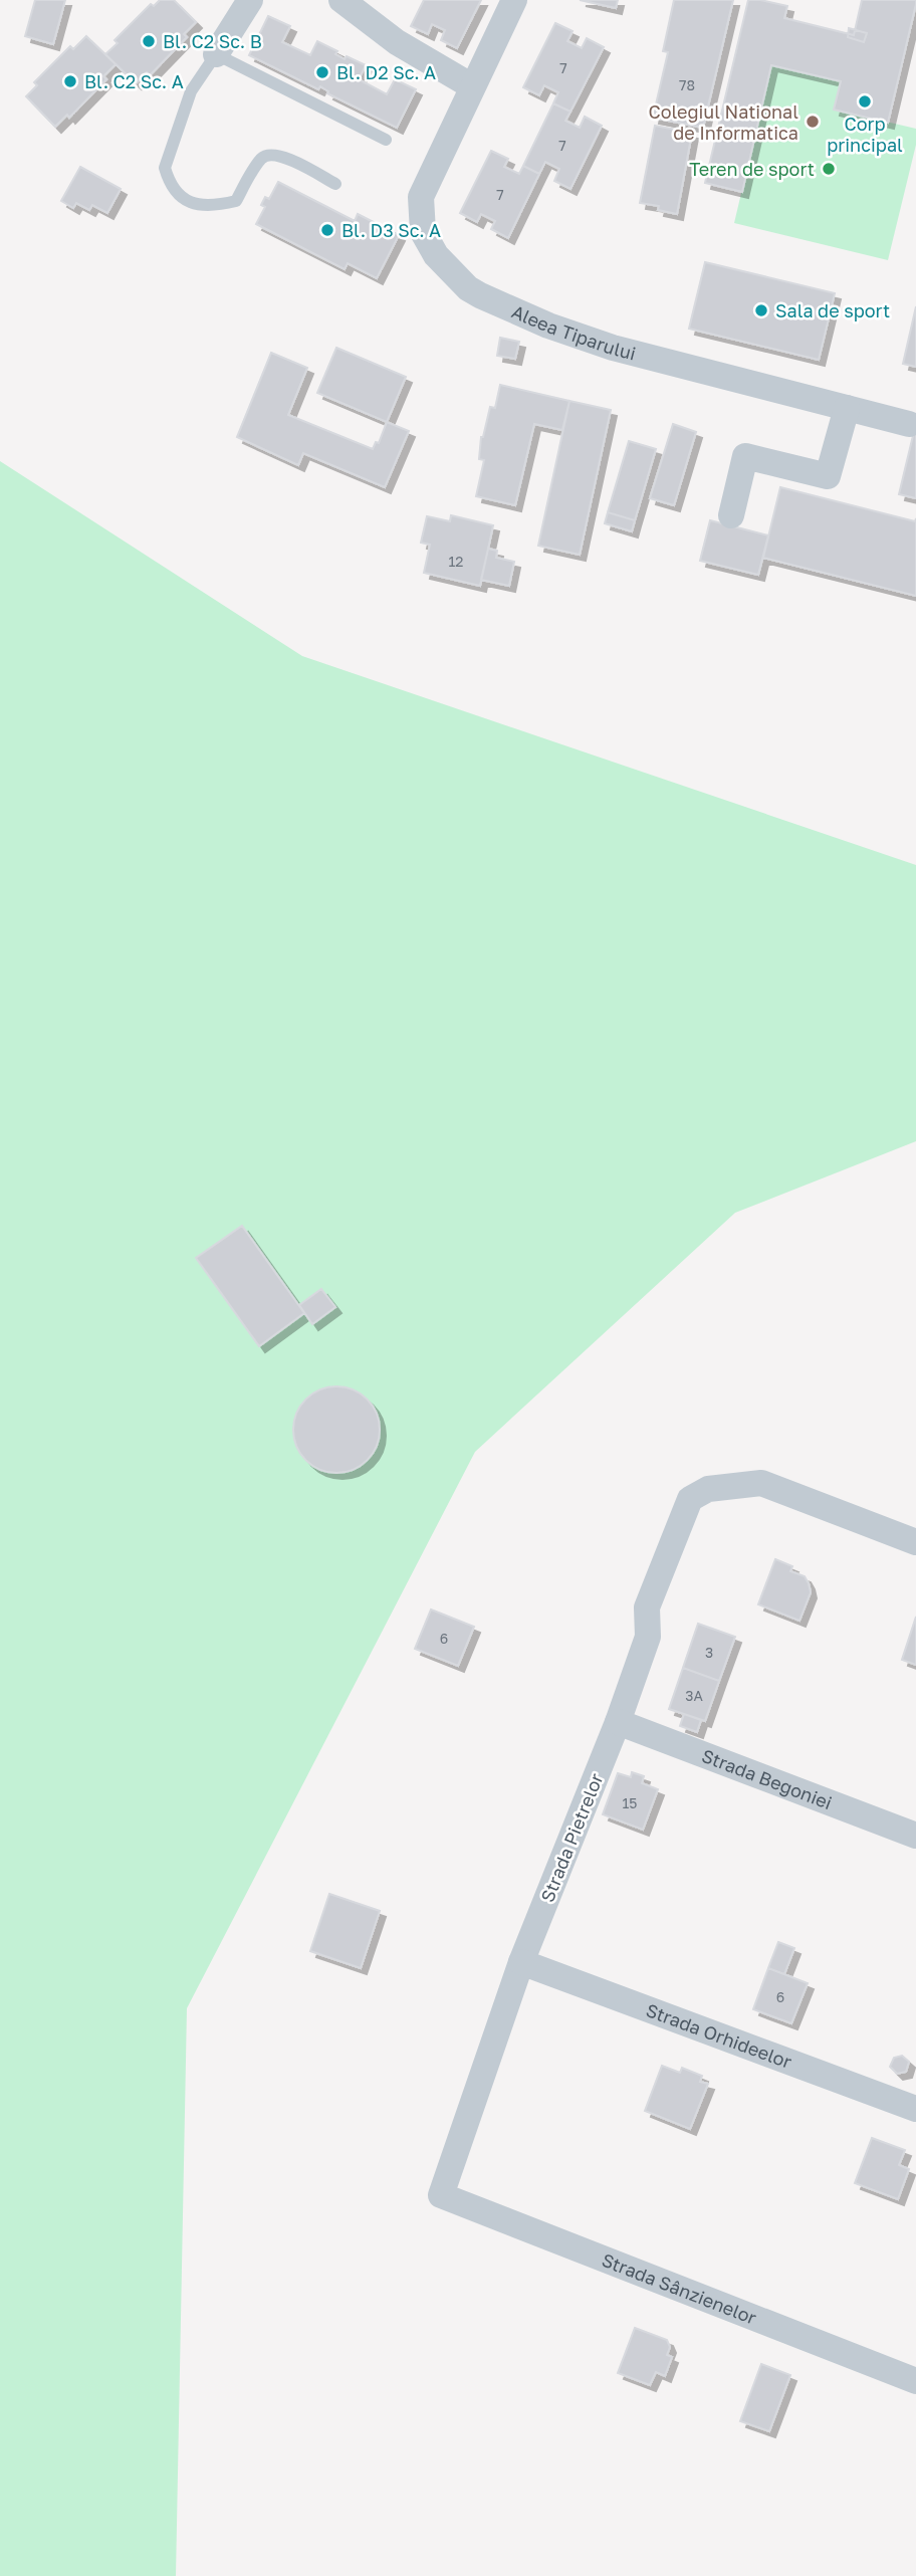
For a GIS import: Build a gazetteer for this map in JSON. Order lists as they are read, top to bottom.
{
  "streets": {
    "street": [
      "Aleea Tiparului",
      "Strada Begoniei",
      "Strada Pietrelor",
      "Strada Orhideelor",
      "Strada Sânzienelor"
    ]
  },
  "crossings": [
    ["Strada Begoniei", "Strada Pietrelor"],
    ["Strada Pietrelor", "Strada Orhideelor"],
    ["Strada Pietrelor", "Strada Sânzienelor"]
  ],
  "places": [
    "Bl. C2 Sc. B",
    "Bl. D2 Sc. A",
    "Bl. C2 Sc. A",
    "Corp principal",
    "Colegiul National de Informatica",
    "Teren de sport",
    "Bl. D3 Sc. A",
    "Sala de sport"
  ],
  "house_numbers": [
    "7",
    "78",
    "7",
    "7",
    "12",
    "6",
    "3",
    "3A",
    "15",
    "6"
  ]
}
